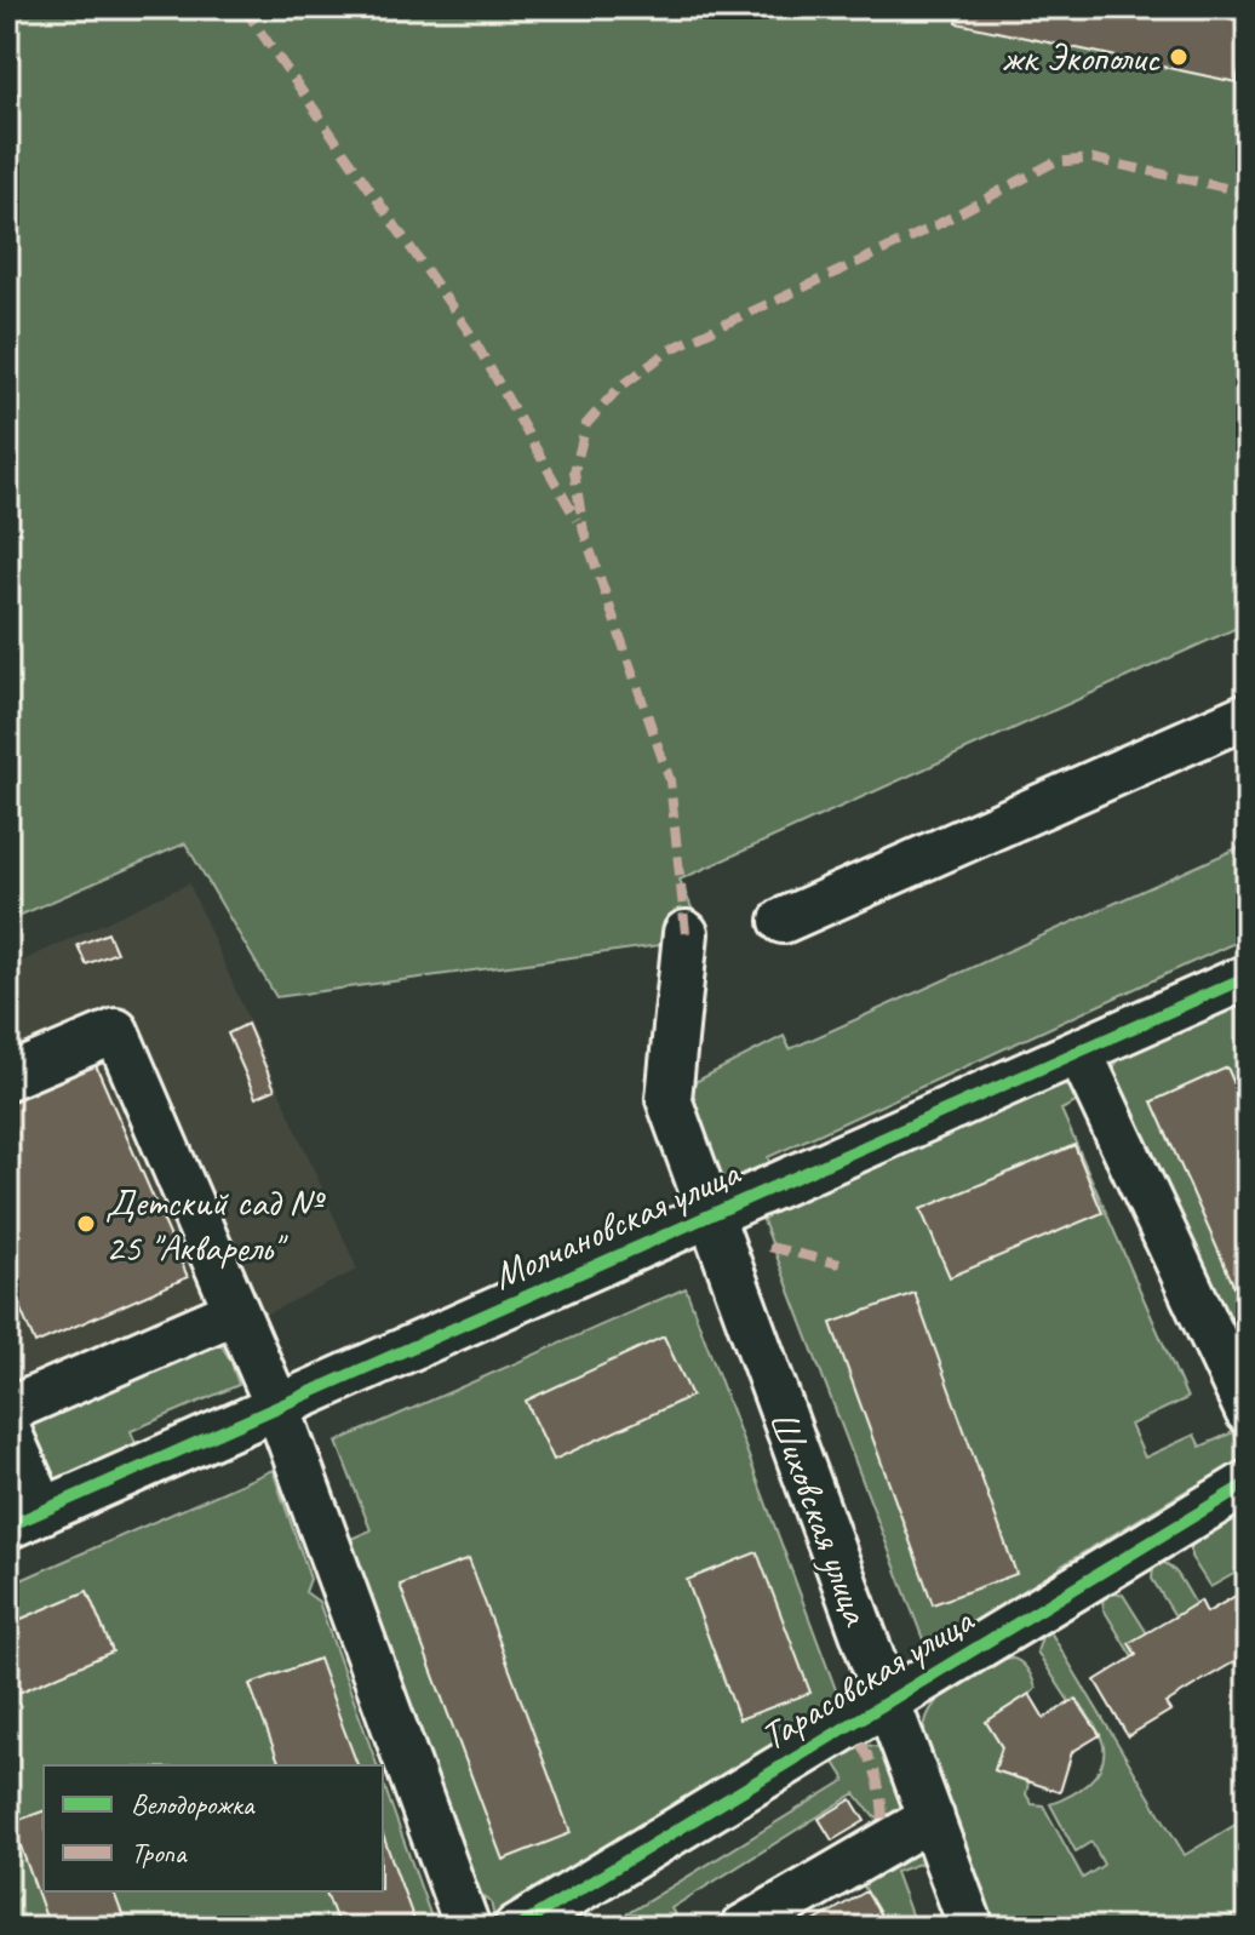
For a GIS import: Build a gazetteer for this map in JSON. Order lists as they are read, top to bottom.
{
  "streets": {
    "street": ["Молчановская улица", "Шиховская улица", "Тарасовская улица"]
  },
  "crossings": [
    ["Молчановская улица", "Шиховская улица"],
    ["Шиховская улица", "Тарасовская улица"]
  ],
  "places": ["жк Экополис", "Детский сад № 25 \"Акварель\""],
  "legend": ["Велодорожка", "Тропа"]
}
